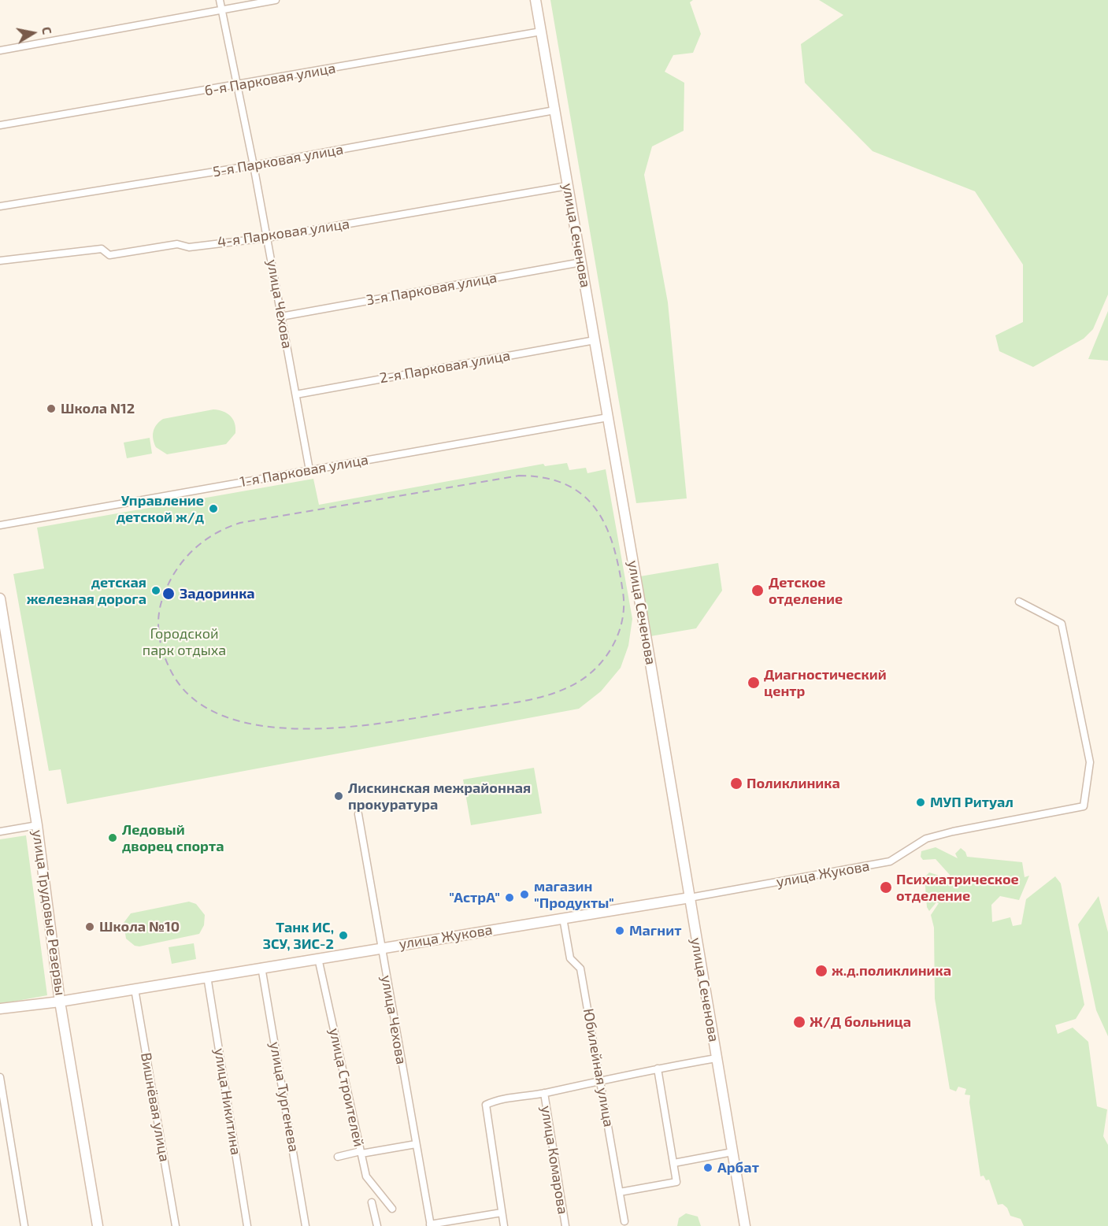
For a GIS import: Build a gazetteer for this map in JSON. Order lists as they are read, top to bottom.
{
  "streets": {
    "main road": ["улица Сеченова", "улица Жукова", "улица Трудовые Резервы"],
    "street": [
      "6-я Парковая улица",
      "5-я Парковая улица",
      "4-я Парковая улица",
      "3-я Парковая улица",
      "улица Чехова",
      "2-я Парковая улица",
      "1-я Парковая улица",
      "Юбилейная улица",
      "улица Строителей",
      "улица Тургенева",
      "улица Никитина",
      "Вишнёвая улица",
      "улица Комарова"
    ]
  },
  "crossings": [
    ["6-я Парковая улица", "улица Сеченова"],
    ["6-я Парковая улица", "улица Чехова"],
    ["5-я Парковая улица", "улица Сеченова"],
    ["5-я Парковая улица", "улица Чехова"],
    ["4-я Парковая улица", "улица Сеченова"],
    ["4-я Парковая улица", "улица Чехова"],
    ["улица Сеченова", "3-я Парковая улица"],
    ["улица Сеченова", "2-я Парковая улица"],
    ["улица Сеченова", "1-я Парковая улица"],
    ["улица Сеченова", "улица Жукова"],
    ["3-я Парковая улица", "улица Чехова"],
    ["улица Чехова", "2-я Парковая улица"],
    ["улица Чехова", "1-я Парковая улица"],
    ["улица Чехова", "улица Жукова"],
    ["улица Жукова", "улица Трудовые Резервы"],
    ["улица Жукова", "Юбилейная улица"],
    ["улица Жукова", "улица Строителей"],
    ["улица Жукова", "улица Тургенева"],
    ["улица Жукова", "улица Никитина"],
    ["улица Жукова", "Вишнёвая улица"]
  ],
  "parks": ["Городской парк отдыха"],
  "places": [
    "Школа N12",
    "Управление детской ж/д",
    "детская железная дорога",
    "Детское отделение",
    "Задоринка",
    "Диагностический центр",
    "Поликлиника",
    "Лискинская межрайонная прокуратура",
    "МУП Ритуал",
    "Ледовый дворец спорта",
    "Психиатрическое отделение",
    "магазин \"Продукты\"",
    "\"АстрА\"",
    "Школа №10",
    "Магнит",
    "Танк ИС, ЗСУ, ЗИС-2",
    "ж.д.поликлиника",
    "Ж/Д больница",
    "Арбат"
  ],
  "north": "right"
}
